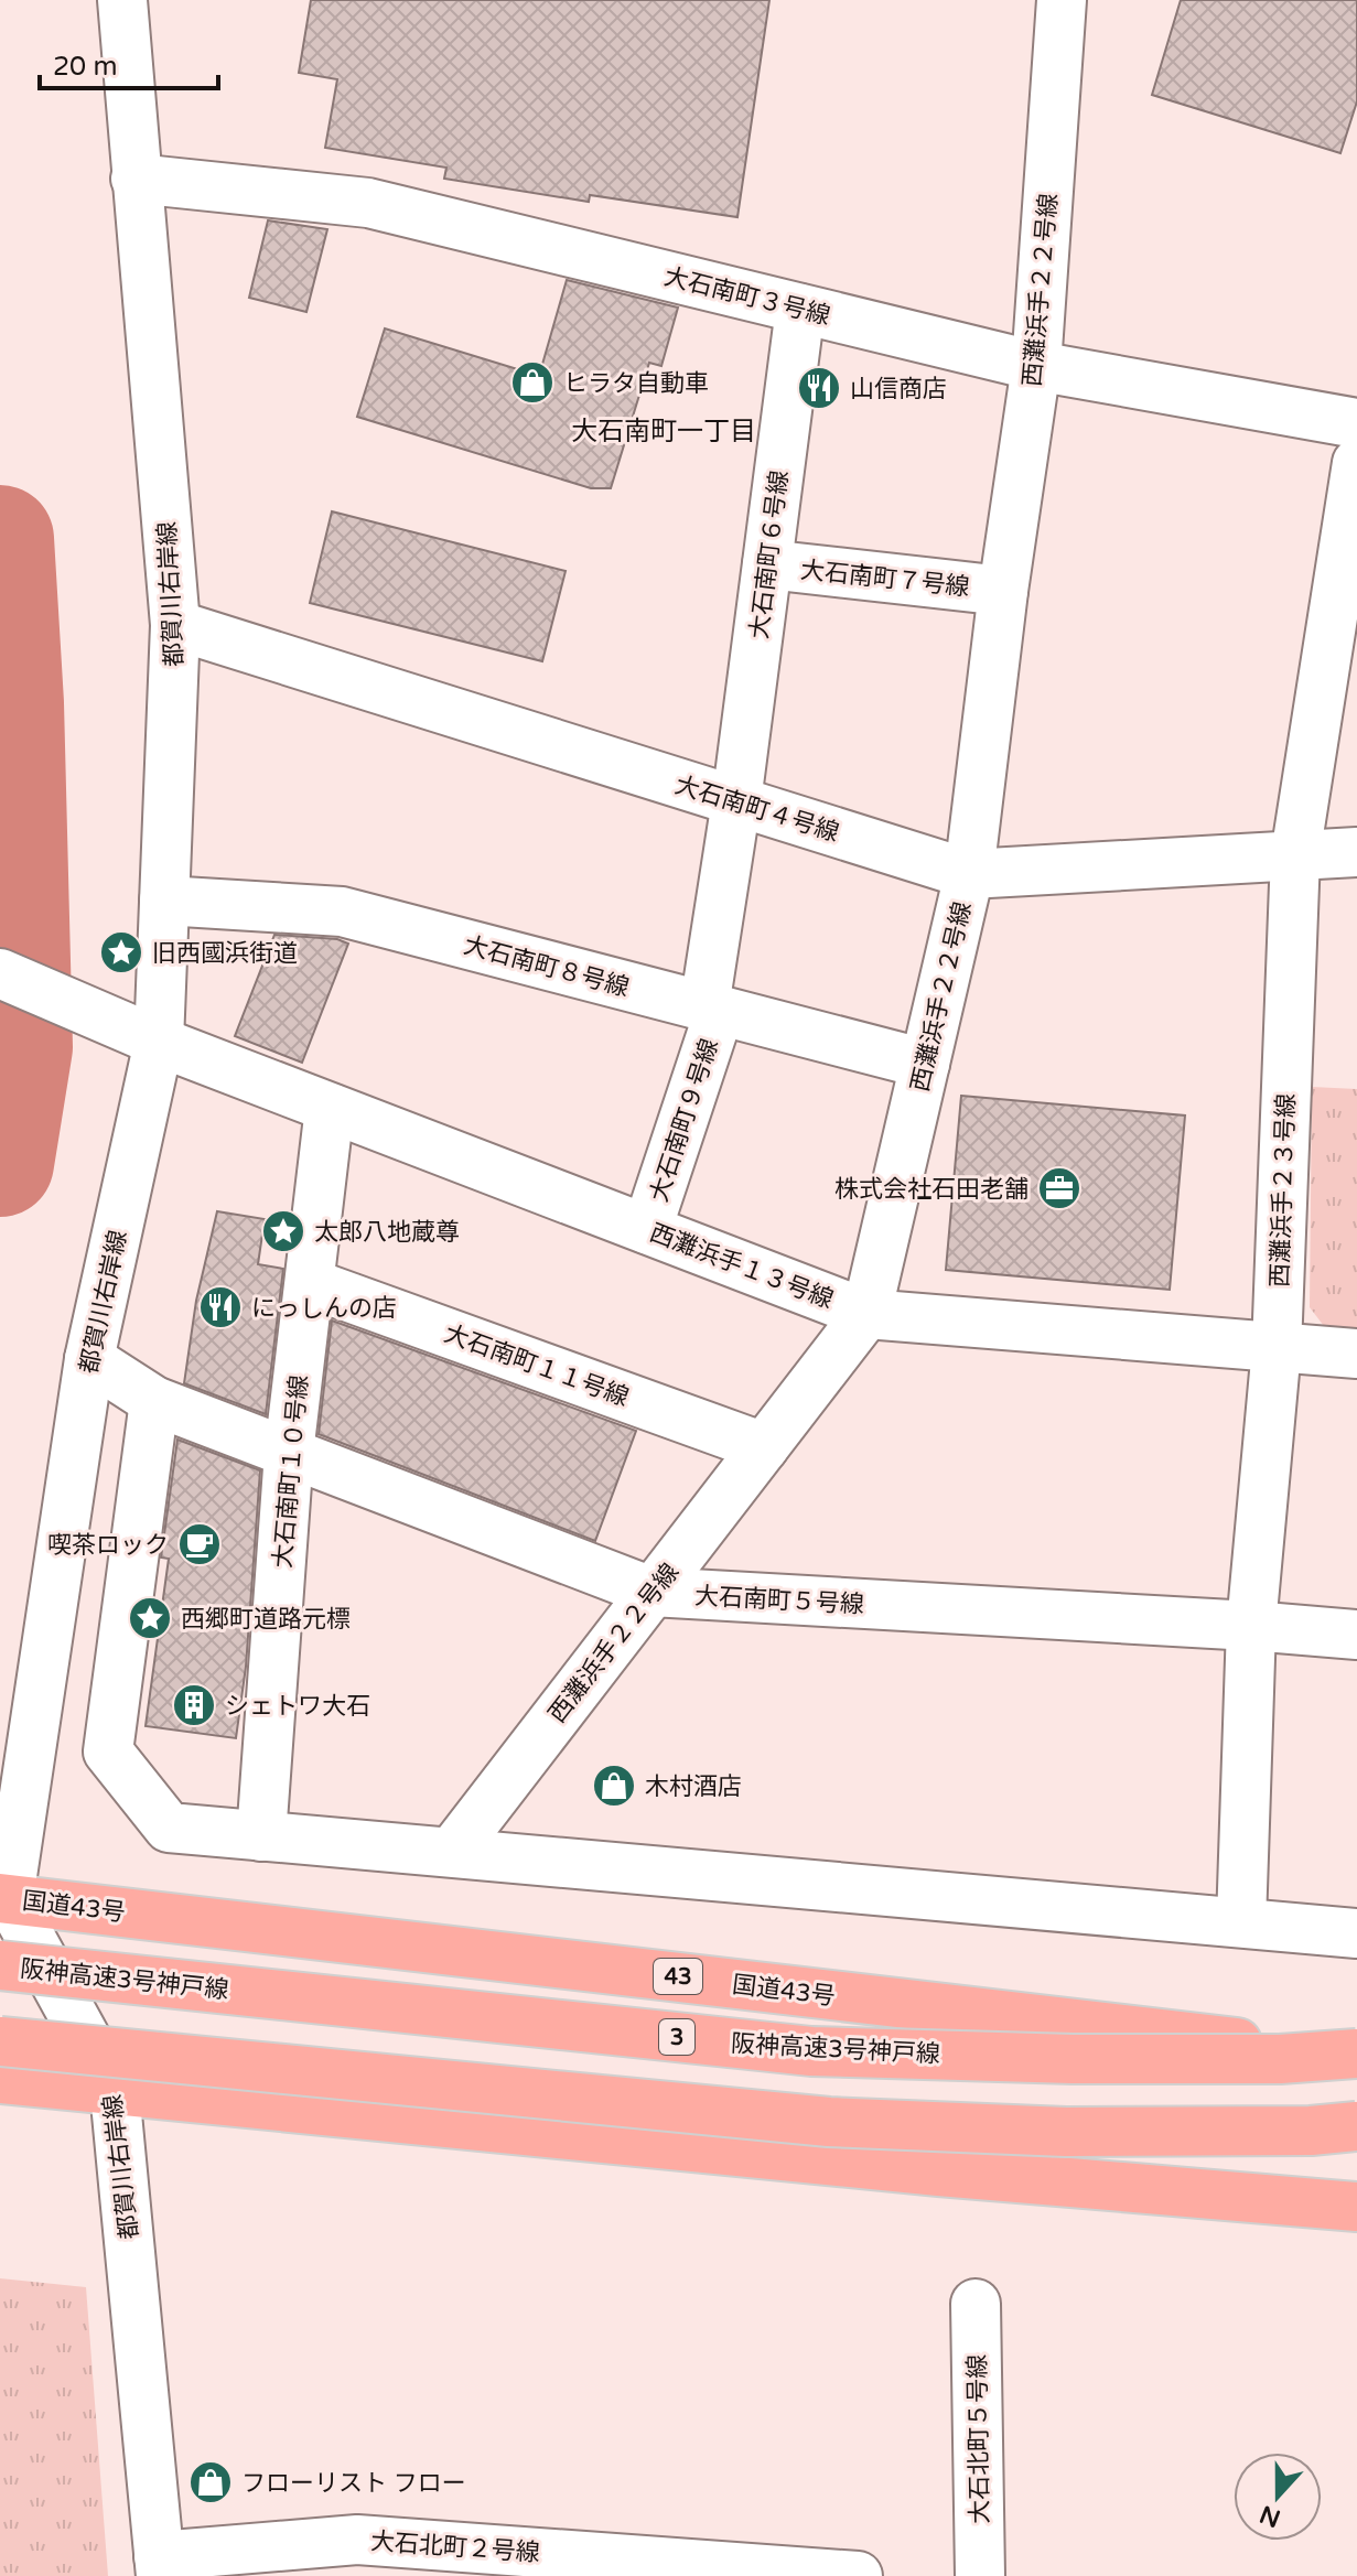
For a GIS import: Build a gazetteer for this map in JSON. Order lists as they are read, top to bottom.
{
  "streets": {
    "highway": [
      "国道43号",
      "43",
      "阪神高速3号神戸線",
      "3"
    ],
    "street": [
      "西灘浜手２２号線",
      "大石南町３号線",
      "大石南町６号線",
      "大石南町７号線",
      "都賀川右岸線",
      "大石南町４号線",
      "大石南町８号線",
      "大石南町９号線",
      "西灘浜手２３号線",
      "西灘浜手１３号線",
      "大石南町１１号線",
      "大石南町１０号線",
      "大石南町５号線",
      "大石北町５号線",
      "大石北町２号線"
    ]
  },
  "crossings": [
    ["西灘浜手２２号線", "大石南町３号線"],
    ["西灘浜手２２号線", "大石南町７号線"],
    ["西灘浜手２２号線", "大石南町４号線"],
    ["西灘浜手２２号線", "大石南町８号線"],
    ["西灘浜手２２号線", "西灘浜手１３号線"],
    ["西灘浜手２２号線", "大石南町１１号線"],
    ["西灘浜手２２号線", "大石南町５号線"],
    ["大石南町３号線", "大石南町６号線"],
    ["大石南町３号線", "都賀川右岸線"],
    ["大石南町６号線", "大石南町７号線"],
    ["大石南町６号線", "大石南町４号線"],
    ["大石南町６号線", "大石南町９号線"],
    ["都賀川右岸線", "大石南町４号線"],
    ["都賀川右岸線", "大石南町８号線"],
    ["都賀川右岸線", "西灘浜手１３号線"],
    ["都賀川右岸線", "大石南町５号線"],
    ["都賀川右岸線", "国道43号"],
    ["都賀川右岸線", "大石北町２号線"],
    ["大石南町４号線", "大石南町９号線"],
    ["大石南町４号線", "西灘浜手２３号線"],
    ["大石南町８号線", "大石南町９号線"],
    ["大石南町９号線", "西灘浜手１３号線"],
    ["西灘浜手２３号線", "西灘浜手１３号線"],
    ["西灘浜手２３号線", "大石南町５号線"],
    ["西灘浜手１３号線", "大石南町１０号線"],
    ["大石南町１１号線", "大石南町１０号線"],
    ["大石南町１０号線", "大石南町５号線"],
    ["国道43号", "阪神高速3号神戸線"]
  ],
  "districts": ["大石南町一丁目"],
  "places": {
    "shop": ["ヒラタ自動車", "木村酒店", "フローリスト フロー"],
    "restaurant": ["山信商店", "にっしんの店"],
    "place": ["旧西國浜街道", "太郎八地蔵尊", "西郷町道路元標"],
    "office": ["株式会社石田老舗"],
    "cafe": ["喫茶ロック"],
    "building": ["シェトワ大石"]
  },
  "scale_bar": "20 m",
  "north": "bottom"
}
